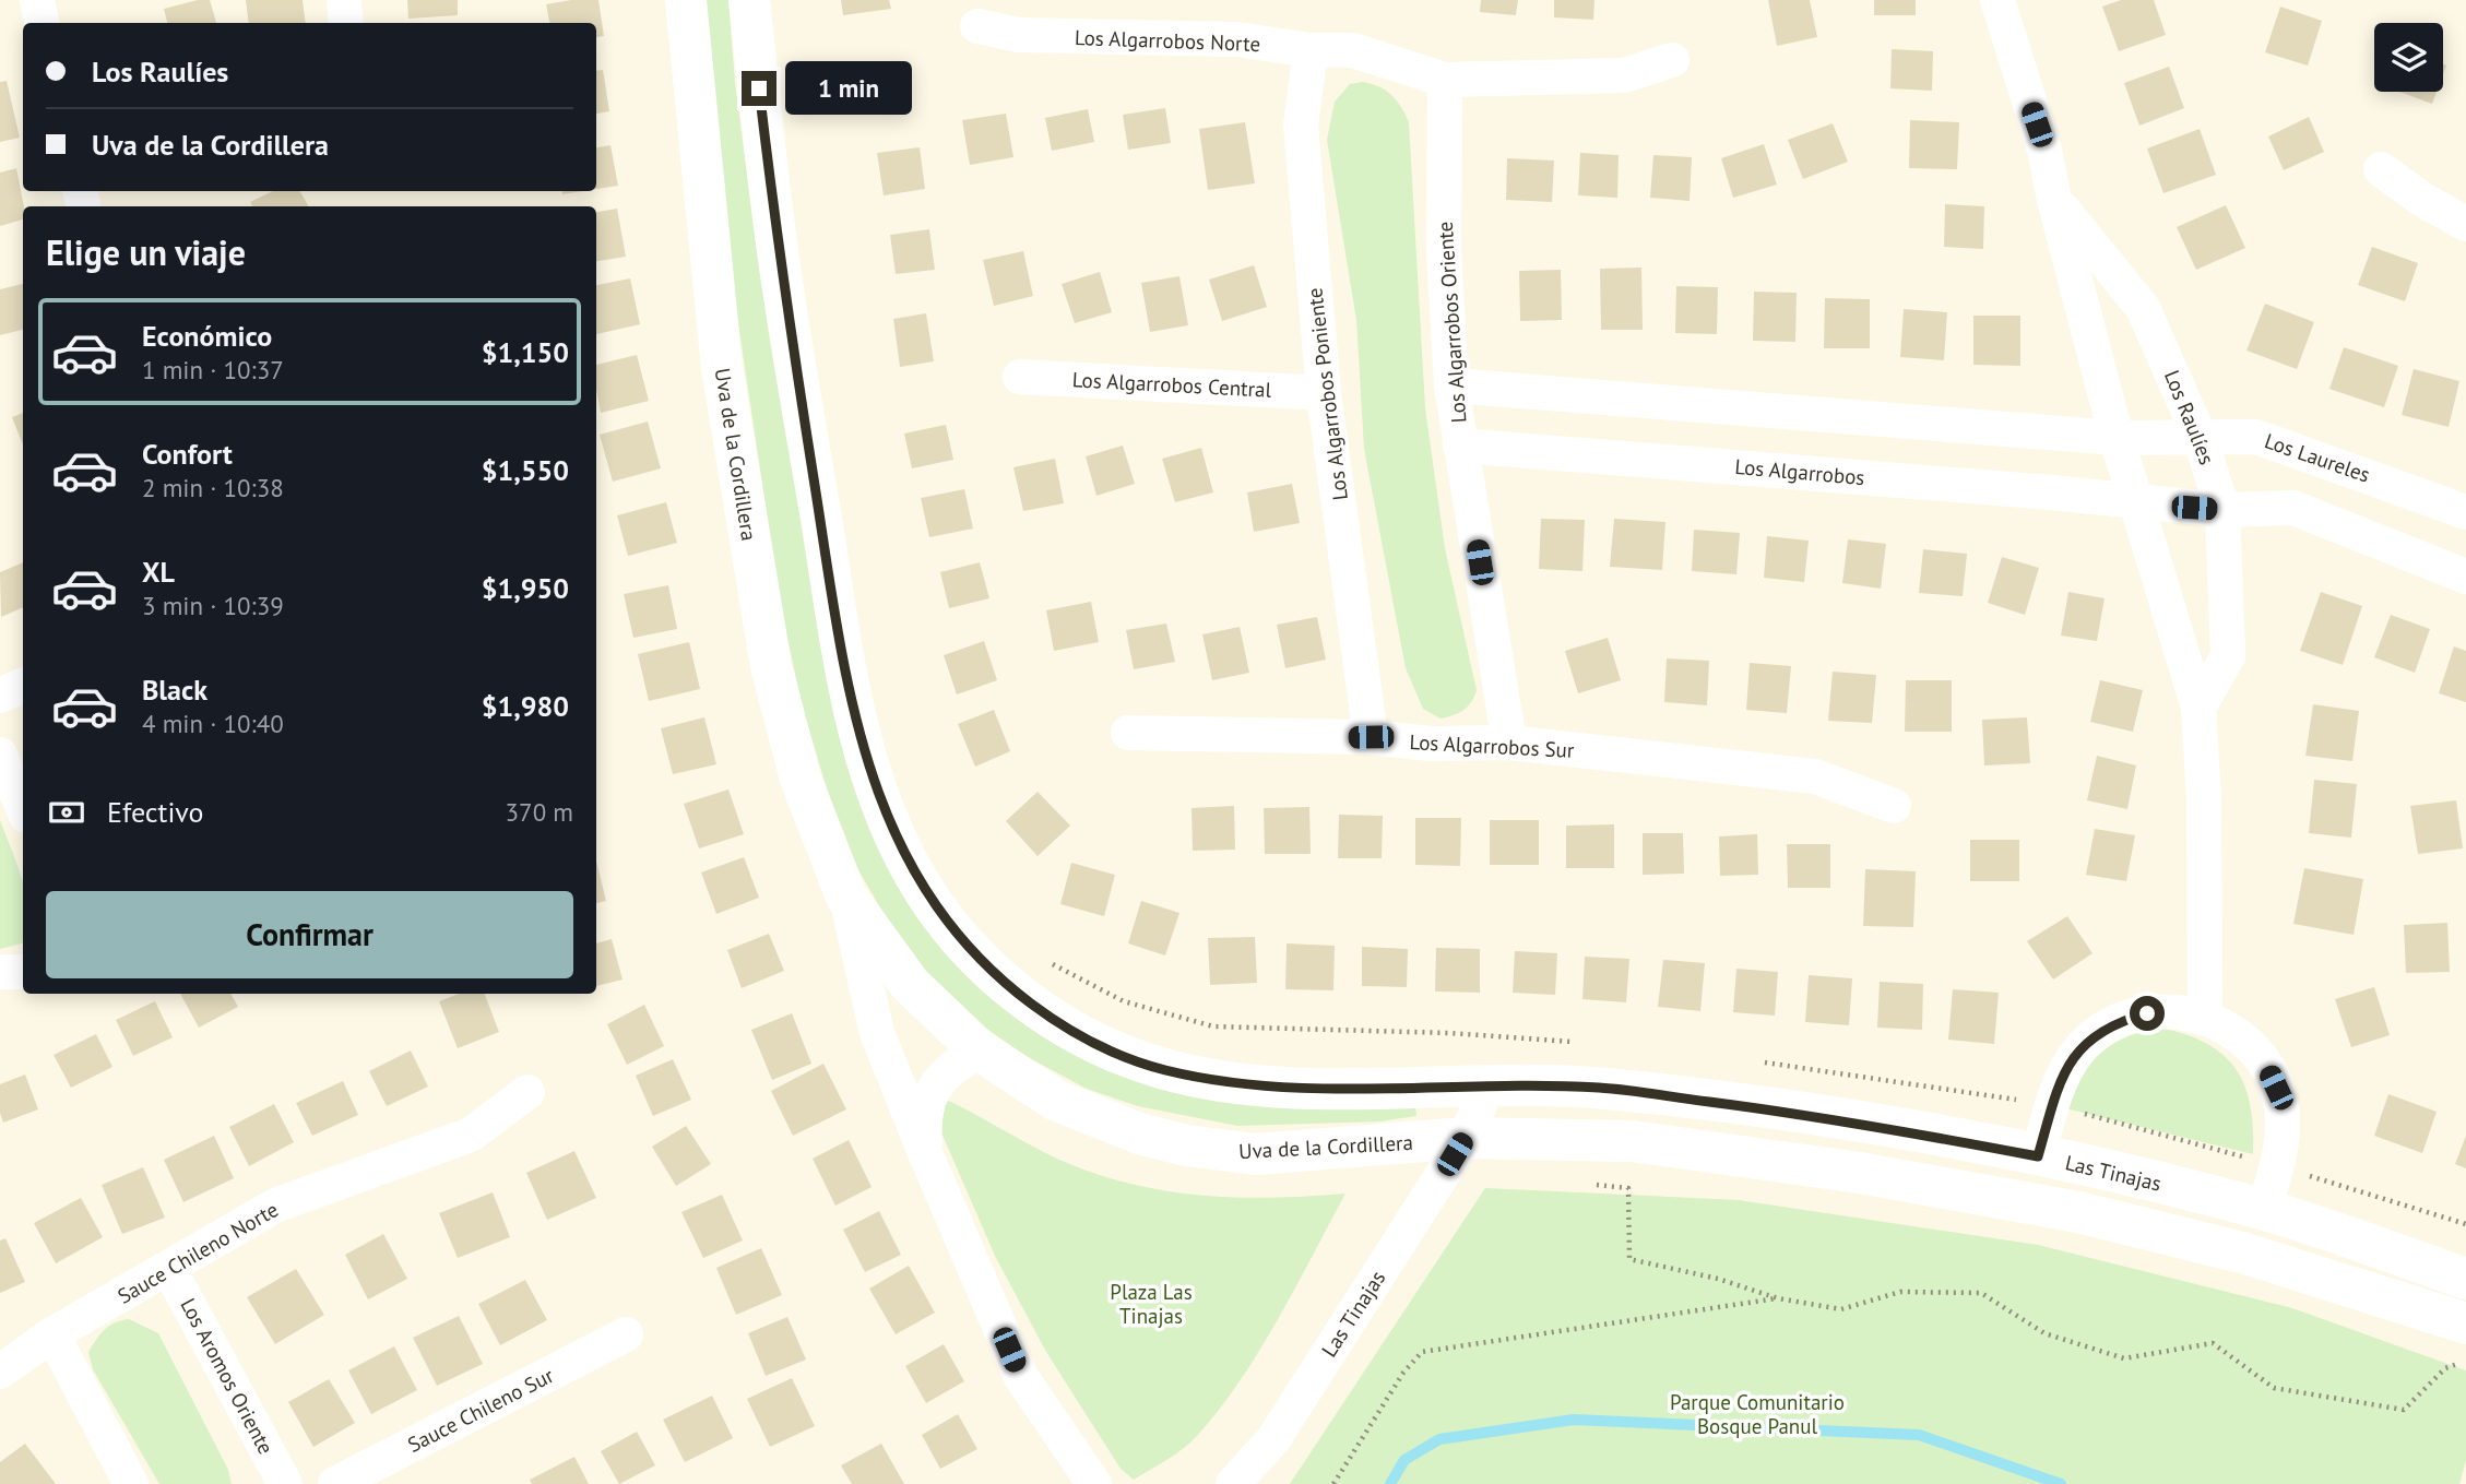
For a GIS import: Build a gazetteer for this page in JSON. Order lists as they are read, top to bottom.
{
  "streets": {
    "street": [
      "Los Algarrobos Norte",
      "Los Algarrobos Oriente",
      "Los Algarrobos Central",
      "Los Algarrobos Poniente",
      "Los Raulíes",
      "Uva de la Cordillera",
      "Los Laureles",
      "Los Algarrobos",
      "Los Algarrobos Sur",
      "Las Tinajas",
      "Sauce Chileno Norte",
      "Los Aromos Oriente",
      "Sauce Chileno Sur"
    ]
  },
  "crossings": [
    ["Los Algarrobos Norte", "Los Algarrobos Oriente"],
    ["Los Algarrobos Norte", "Los Algarrobos Poniente"],
    ["Los Algarrobos Oriente", "Los Algarrobos"],
    ["Los Algarrobos Oriente", "Los Algarrobos Sur"],
    ["Los Algarrobos Central", "Los Algarrobos Poniente"],
    ["Los Algarrobos Poniente", "Los Algarrobos Sur"],
    ["Los Raulíes", "Los Laureles"],
    ["Los Raulíes", "Los Algarrobos"],
    ["Uva de la Cordillera", "Las Tinajas"],
    ["Sauce Chileno Norte", "Los Aromos Oriente"]
  ],
  "parks": ["Plaza Las Tinajas", "Parque Comunitario Bosque Panul"],
  "page": {
    "banner": ["Los Raulíes", "Uva de la Cordillera"],
    "bubble": "1 min",
    "heading": "Elige un viaje",
    "list": [
      {
        "name": "Económico",
        "note": "1 min · 10:37",
        "value": "$1,150"
      },
      {
        "name": "Confort",
        "note": "2 min · 10:38",
        "value": "$1,550"
      },
      {
        "name": "XL",
        "note": "3 min · 10:39",
        "value": "$1,950"
      },
      {
        "name": "Black",
        "note": "4 min · 10:40",
        "value": "$1,980"
      }
    ],
    "pay": ["Efectivo", "370 m"],
    "buttons": "Confirmar"
  }
}
